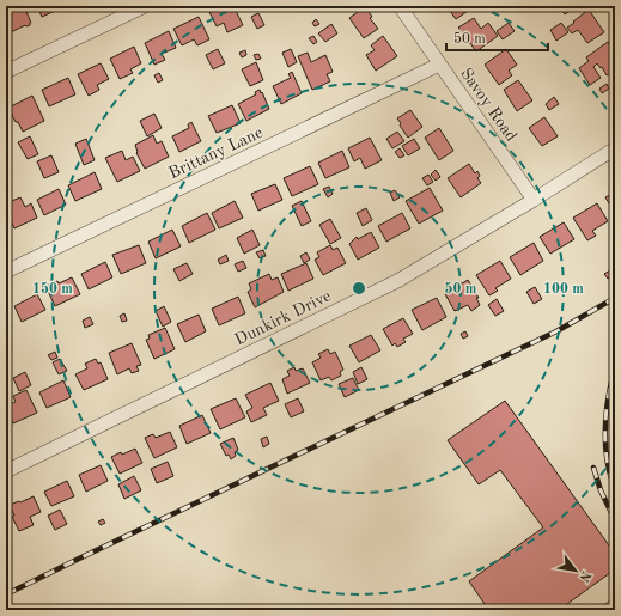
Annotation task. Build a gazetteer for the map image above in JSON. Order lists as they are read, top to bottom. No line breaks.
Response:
{"streets":{"street":["Savoy Road","Brittany Lane","Dunkirk Drive"]},"crossings":[["Savoy Road","Brittany Lane"],["Savoy Road","Dunkirk Drive"]],"scale_bar":"50 m","north":"bottom right","rings":["50 m","100 m","150 m"]}
